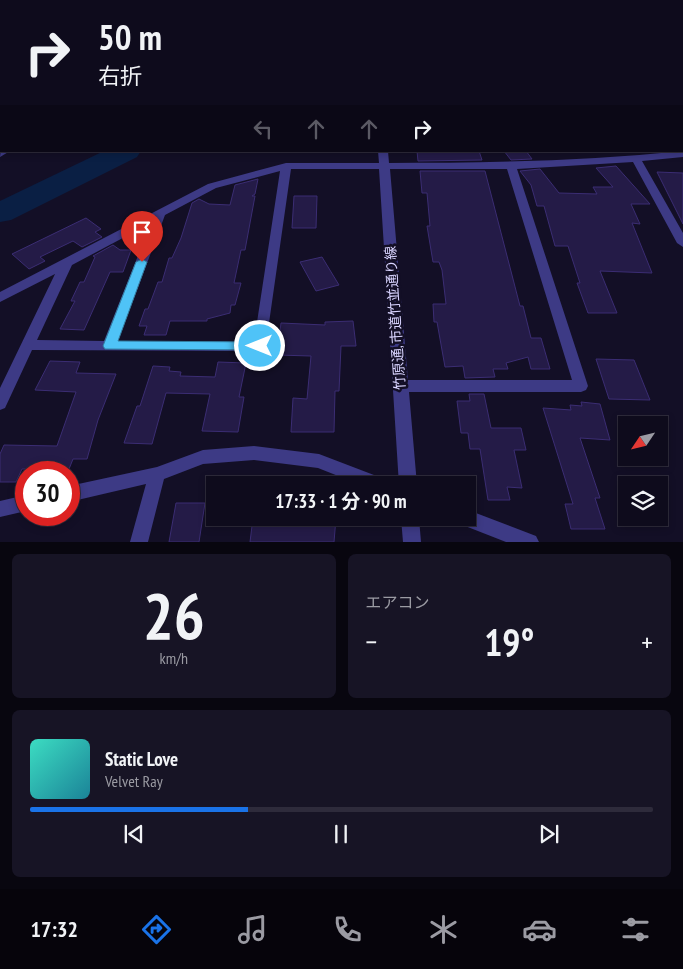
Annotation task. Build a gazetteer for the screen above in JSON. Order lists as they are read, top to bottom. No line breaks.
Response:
{"streets":{"street":["竹原通, 市道竹並通り線"]},"north":"bottom left","page":{"turn":["50 m","右折"],"limit":"30","trip":"17:33 · 1 分 · 90 m","tile":[["26","km/h"],"エアコン"],"heat":["−","19°","+"],"song":["Static Love","Velvet Ray"],"tabs":"17:32"}}
